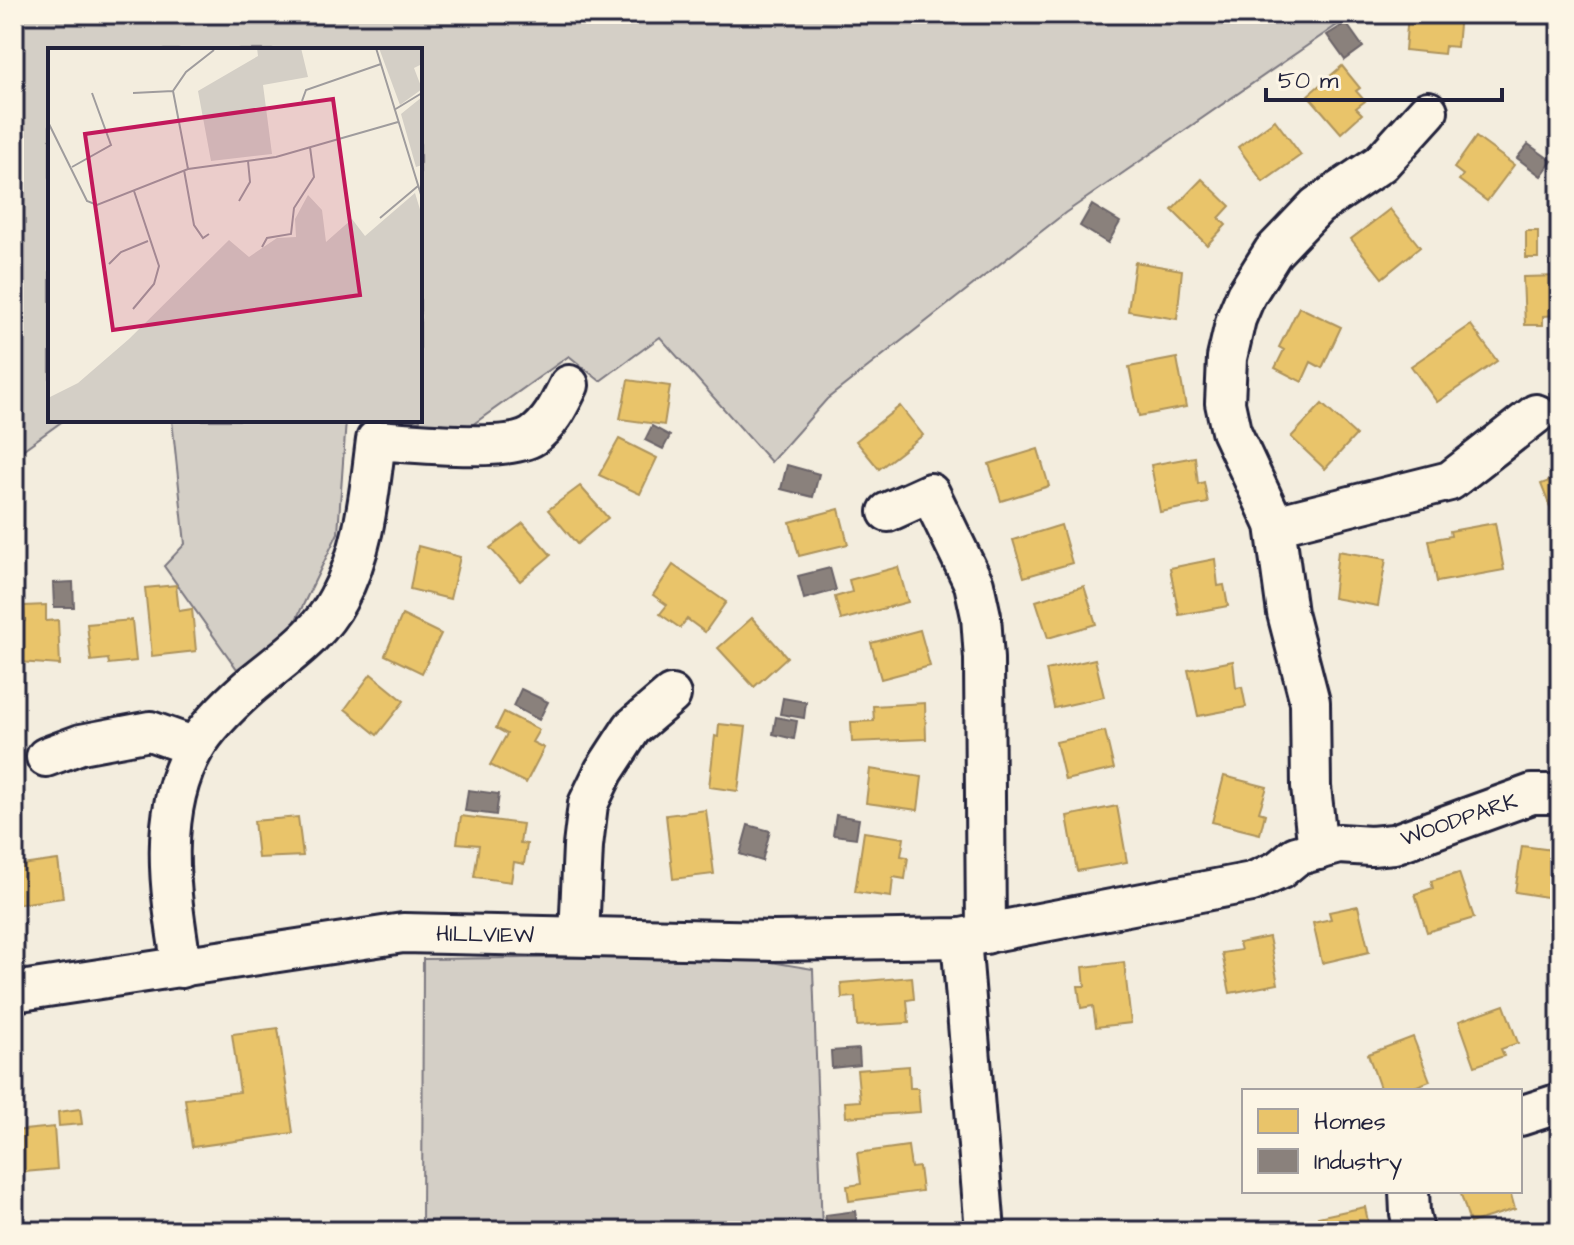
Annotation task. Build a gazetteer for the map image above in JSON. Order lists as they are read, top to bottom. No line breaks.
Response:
{"streets":{"street":["WOODPARK","HILLVIEW"]},"crossings":[["WOODPARK","HILLVIEW"]],"legend":["Homes","Industry"],"scale_bar":"50 m"}
